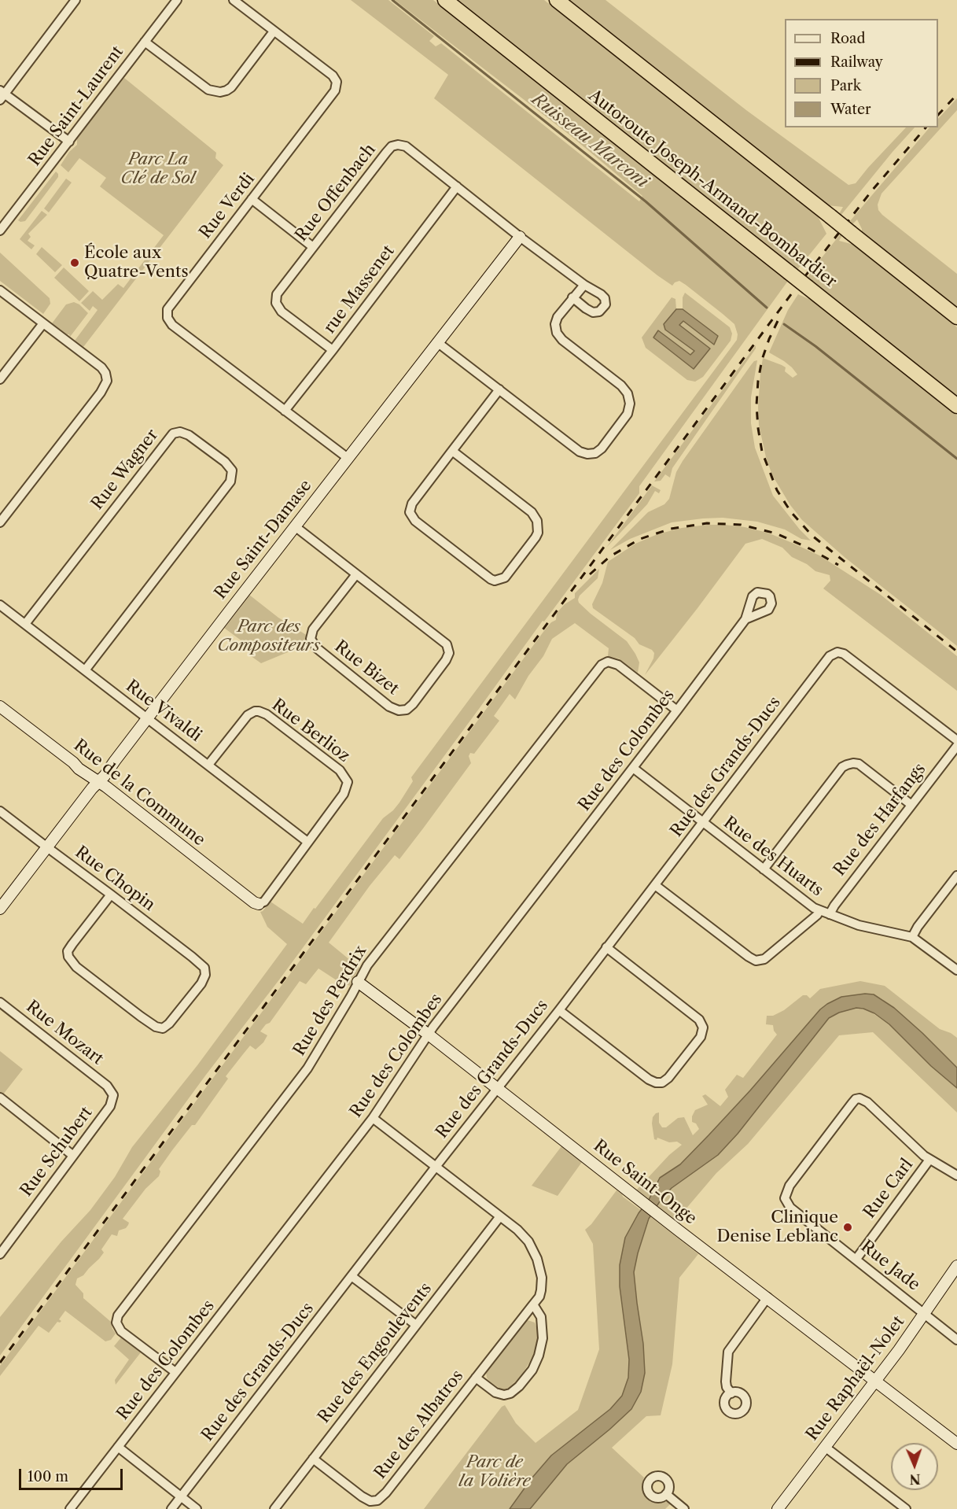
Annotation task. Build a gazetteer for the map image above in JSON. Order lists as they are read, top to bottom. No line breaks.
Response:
{"streets":{"highway":["Autoroute Joseph-Armand-Bombardier"],"street":["Rue Saint-Laurent","Rue Offenbach","Rue Verdi","rue Massenet","Rue Wagner","Rue Saint-Damase","Rue Bizet","Rue Vivaldi","Rue Berlioz","Rue des Colombes","Rue des Grands-Ducs","Rue de la Commune","Rue des Harfangs","Rue des Huarts","Rue Chopin","Rue des Perdrix","Rue Mozart","Rue Schubert","Rue Saint-Onge","Rue Carl","Rue Jade","Rue des Engoulevents","Rue Raphaël-Nolet","Rue des Albatros"]},"crossings":[["Rue Offenbach","rue Massenet"],["Rue Offenbach","Rue Saint-Damase"],["Rue Verdi","rue Massenet"],["Rue Verdi","Rue Saint-Damase"],["Rue Wagner","Rue Vivaldi"],["Rue Saint-Damase","Rue Bizet"],["Rue Saint-Damase","Rue Vivaldi"],["Rue Saint-Damase","Rue de la Commune"],["Rue Saint-Damase","Rue Chopin"],["Rue Vivaldi","Rue Berlioz"],["Rue Berlioz","Rue de la Commune"],["Rue des Colombes","Rue des Huarts"],["Rue des Colombes","Rue des Perdrix"],["Rue des Colombes","Rue Saint-Onge"],["Rue des Colombes","Rue des Albatros"],["Rue des Grands-Ducs","Rue des Huarts"],["Rue des Grands-Ducs","Rue Saint-Onge"],["Rue des Grands-Ducs","Rue des Albatros"],["Rue des Harfangs","Rue des Huarts"],["Rue des Perdrix","Rue Saint-Onge"],["Rue Mozart","Rue Schubert"],["Rue Saint-Onge","Rue Raphaël-Nolet"],["Rue Carl","Rue Jade"],["Rue Jade","Rue Raphaël-Nolet"],["Rue des Engoulevents","Rue des Albatros"]],"water":["Ruisseau Marconi"],"parks":["Parc La Clé de Sol","Parc des Compositeurs","Parc de la Volière"],"places":["École aux Quatre-Vents","Clinique Denise Leblanc"],"legend":["Road","Railway","Park","Water"],"scale_bar":"100 m","north":"bottom"}
